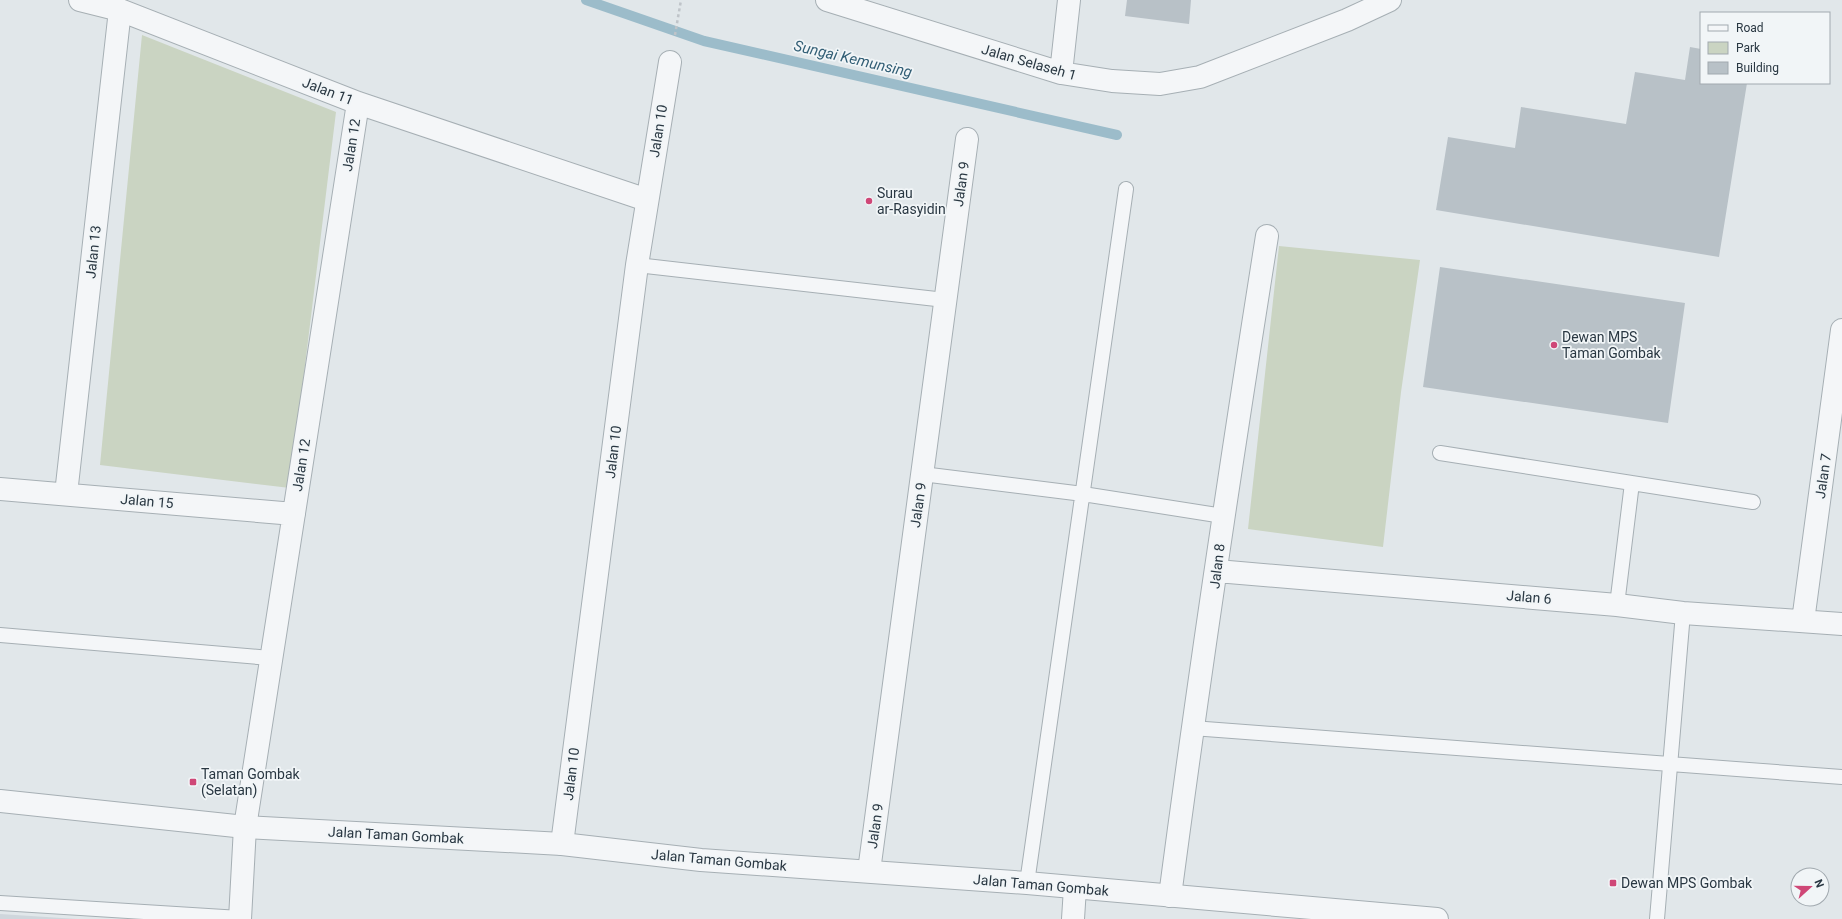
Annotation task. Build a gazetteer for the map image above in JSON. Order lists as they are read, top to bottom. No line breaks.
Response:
{"streets":{"street":["Jalan Selaseh 1","Jalan 11","Jalan 10","Jalan 12","Jalan 9","Jalan 13","Jalan 7","Jalan 15","Jalan 8","Jalan 6","Jalan Taman Gombak"]},"crossings":[["Jalan 11","Jalan 10"],["Jalan 11","Jalan 12"],["Jalan 11","Jalan 13"],["Jalan 10","Jalan Taman Gombak"],["Jalan 12","Jalan 15"],["Jalan 12","Jalan Taman Gombak"],["Jalan 9","Jalan Taman Gombak"],["Jalan 13","Jalan 15"],["Jalan 7","Jalan 6"],["Jalan 8","Jalan 6"],["Jalan 8","Jalan Taman Gombak"]],"water":["Sungai Kemunsing"],"places":{"other":["Surau ar-Rasyidin","Dewan MPS Taman Gombak"],"transit":["Taman Gombak (Selatan)","Dewan MPS Gombak"]},"legend":["Road","Park","Building"],"north":"right"}
